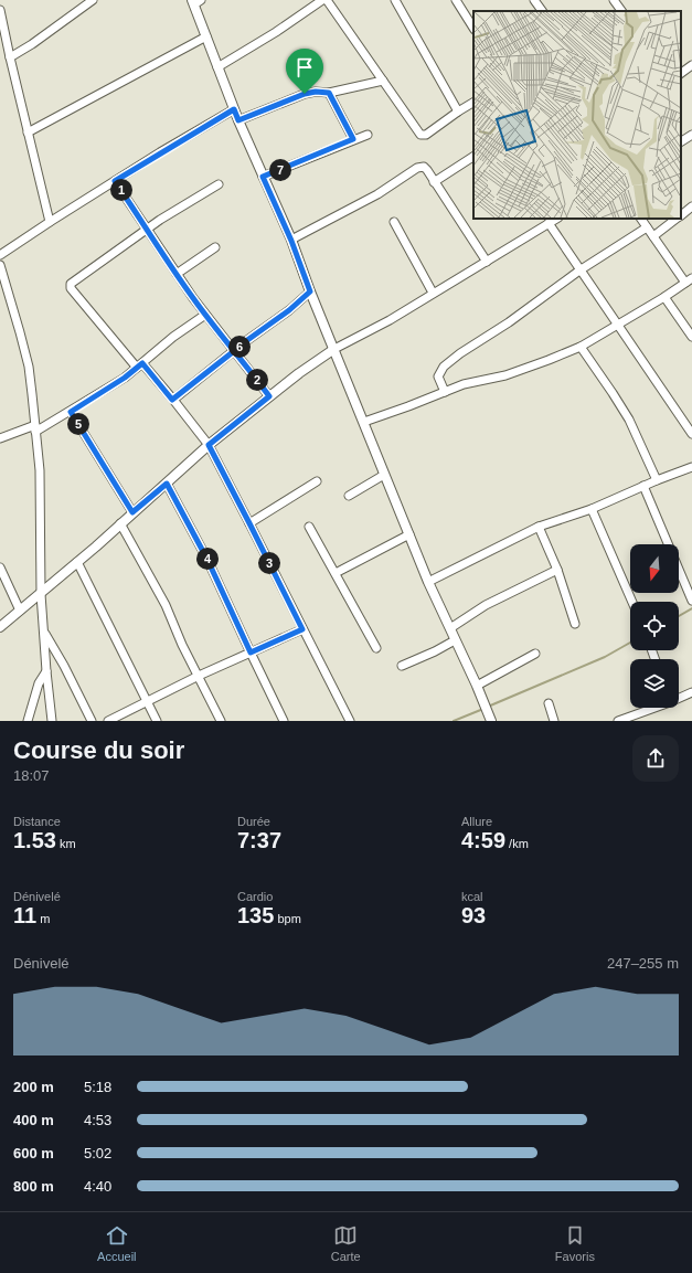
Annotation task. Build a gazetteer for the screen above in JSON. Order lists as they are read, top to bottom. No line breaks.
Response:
{"north":"bottom","page":{"pins":["7","1","6","2","5","4","3"],"heading":["Course du soir","18:07"],"stats":[["Distance","1.53 km"],["Durée","7:37"],["Allure","4:59 /km"],["Dénivelé","11 m"],["Cardio","135 bpm"],["kcal","93"]],"chart":["Dénivelé","247–255 m"],"list":[{"name":"200 m","note":"5:18"},{"name":"400 m","note":"4:53"},{"name":"600 m","note":"5:02"},{"name":"800 m","note":"4:40"}],"tabs":["Accueil","Carte","Favoris"]}}
